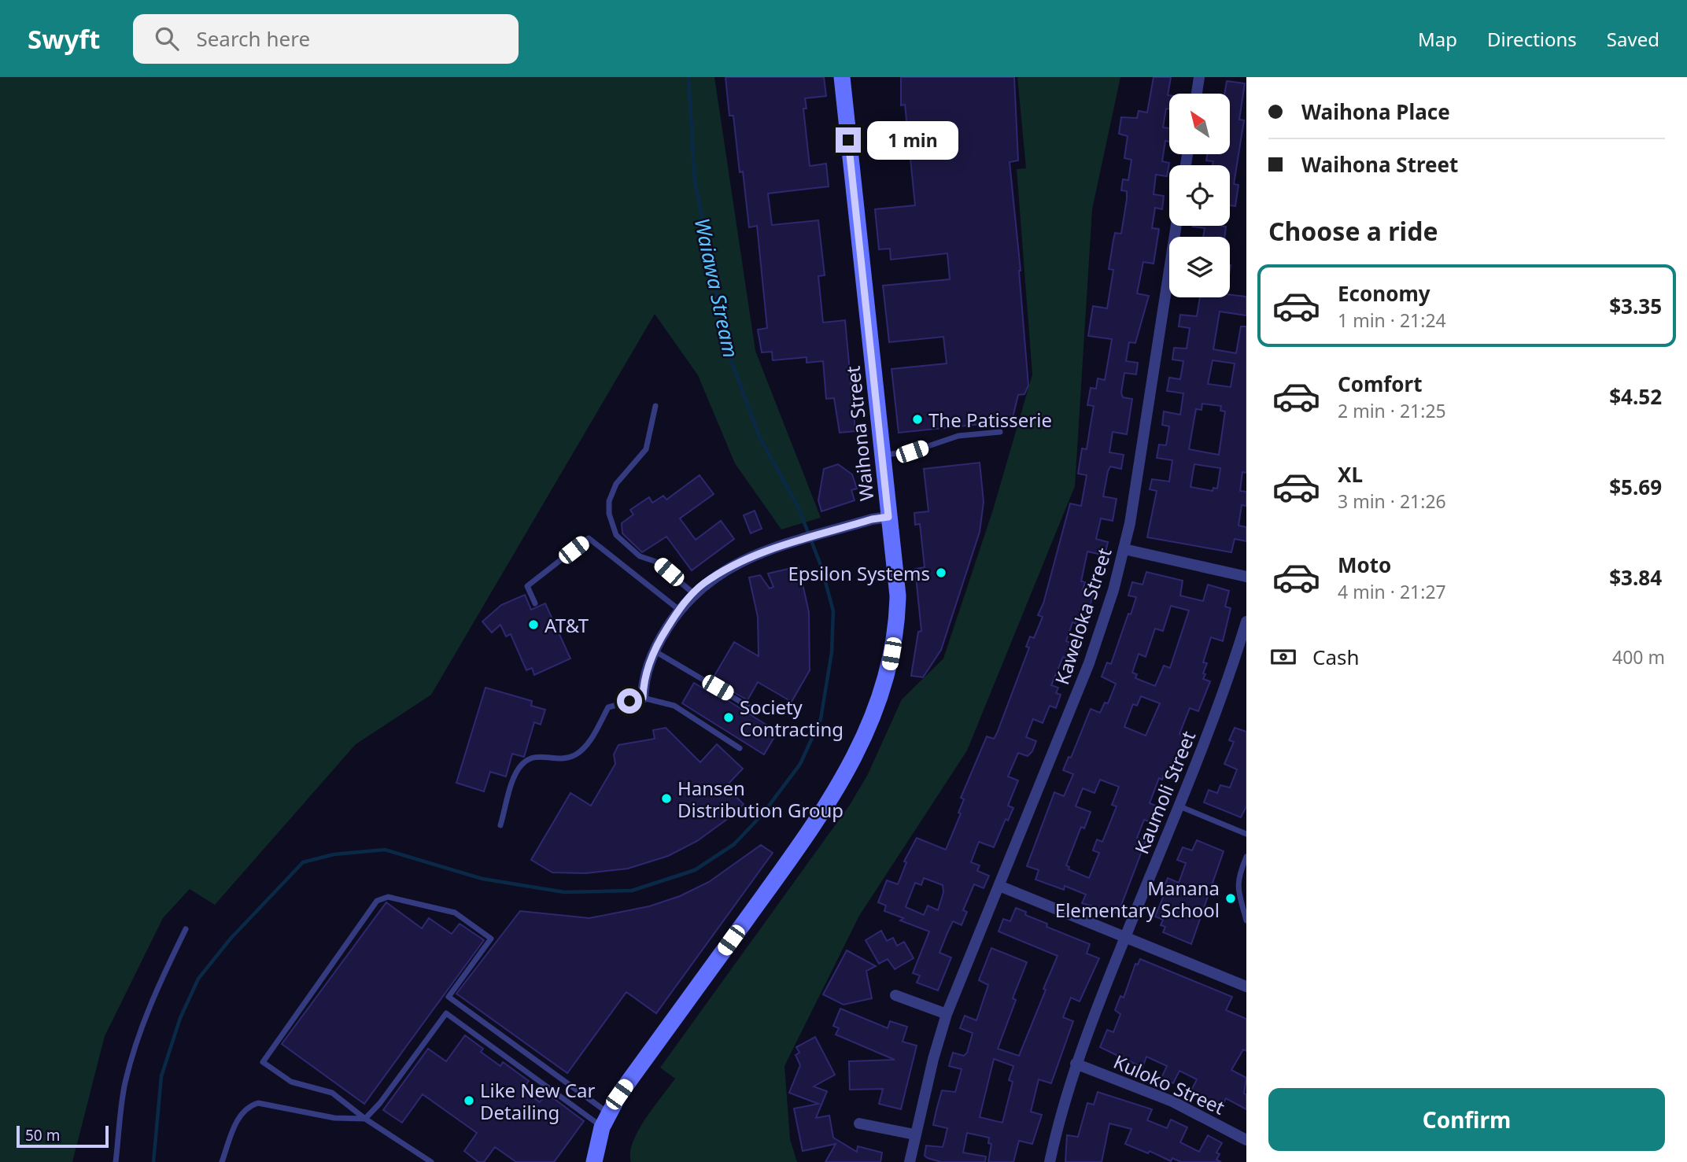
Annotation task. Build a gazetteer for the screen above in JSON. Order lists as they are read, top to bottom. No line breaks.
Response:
{"streets":{"street":["Waihona Street","Kaweloka Street","Kaumoli Street","Kuloko Street"]},"crossings":[["Kaumoli Street","Kuloko Street"]],"water":["Waiawa Stream"],"places":["The Patisserie","Epsilon Systems","AT&T","Society Contracting","Hansen Distribution Group","Manana Elementary School","Like New Car Detailing"],"scale_bar":"50 m","north":"top left","page":{"header":"Swyft","search":"Search here","nav":["Map","Directions","Saved"],"banner":["Waihona Place","Waihona Street"],"bubble":"1 min","heading":"Choose a ride","list":[{"name":"Economy","note":"1 min · 21:24","value":"$3.35"},{"name":"Comfort","note":"2 min · 21:25","value":"$4.52"},{"name":"XL","note":"3 min · 21:26","value":"$5.69"},{"name":"Moto","note":"4 min · 21:27","value":"$3.84"}],"pay":["Cash","400 m"],"buttons":"Confirm","scale":"50 m"}}
